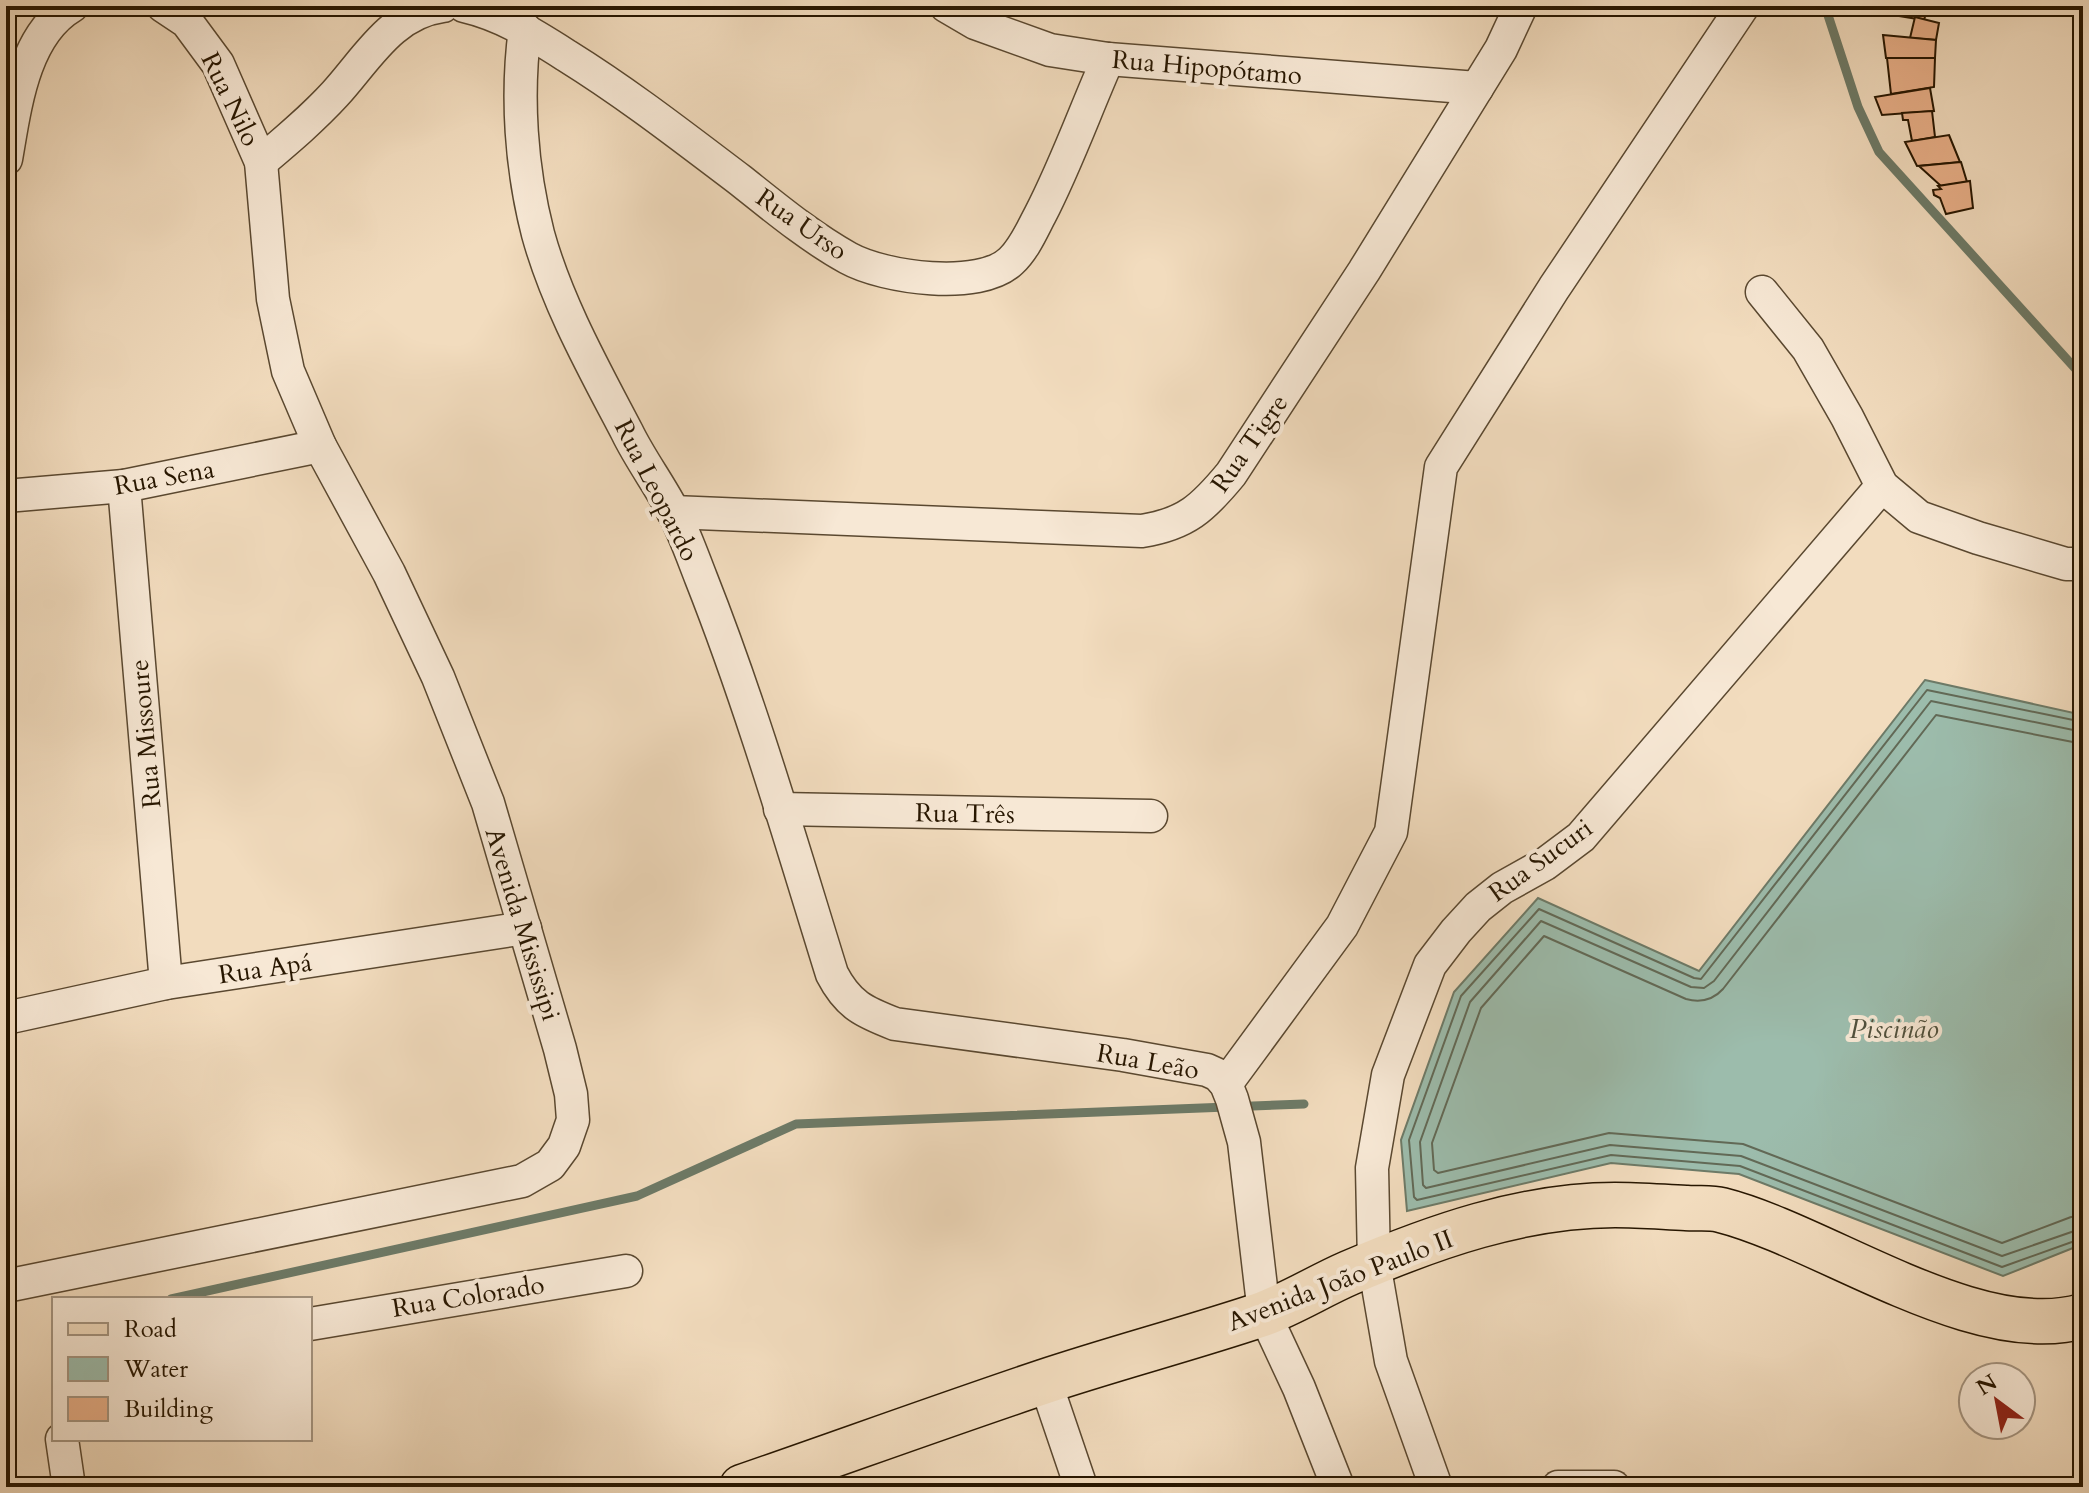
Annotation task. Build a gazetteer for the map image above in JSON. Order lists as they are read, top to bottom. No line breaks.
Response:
{"streets":{"main road":["Avenida João Paulo II"],"street":["Rua Hipopótamo","Rua Nilo","Rua Urso","Rua Tigre","Rua Sena","Rua Leopardo","Rua Missoure","Rua Três","Rua Sucuri","Avenida Mississipi","Rua Apá","Rua Leão","Rua Colorado"]},"crossings":[["Rua Hipopótamo","Rua Urso"],["Rua Hipopótamo","Rua Tigre"],["Rua Nilo","Avenida Mississipi"],["Rua Urso","Rua Leopardo"],["Rua Tigre","Rua Leopardo"],["Rua Sena","Rua Missoure"],["Rua Sena","Avenida Mississipi"],["Rua Leopardo","Rua Três"],["Rua Leopardo","Rua Leão"],["Rua Missoure","Rua Apá"],["Rua Sucuri","Avenida João Paulo II"],["Avenida Mississipi","Rua Apá"],["Rua Leão","Avenida João Paulo II"]],"water":["Piscinão"],"legend":["Road","Water","Building"],"north":"top left"}
